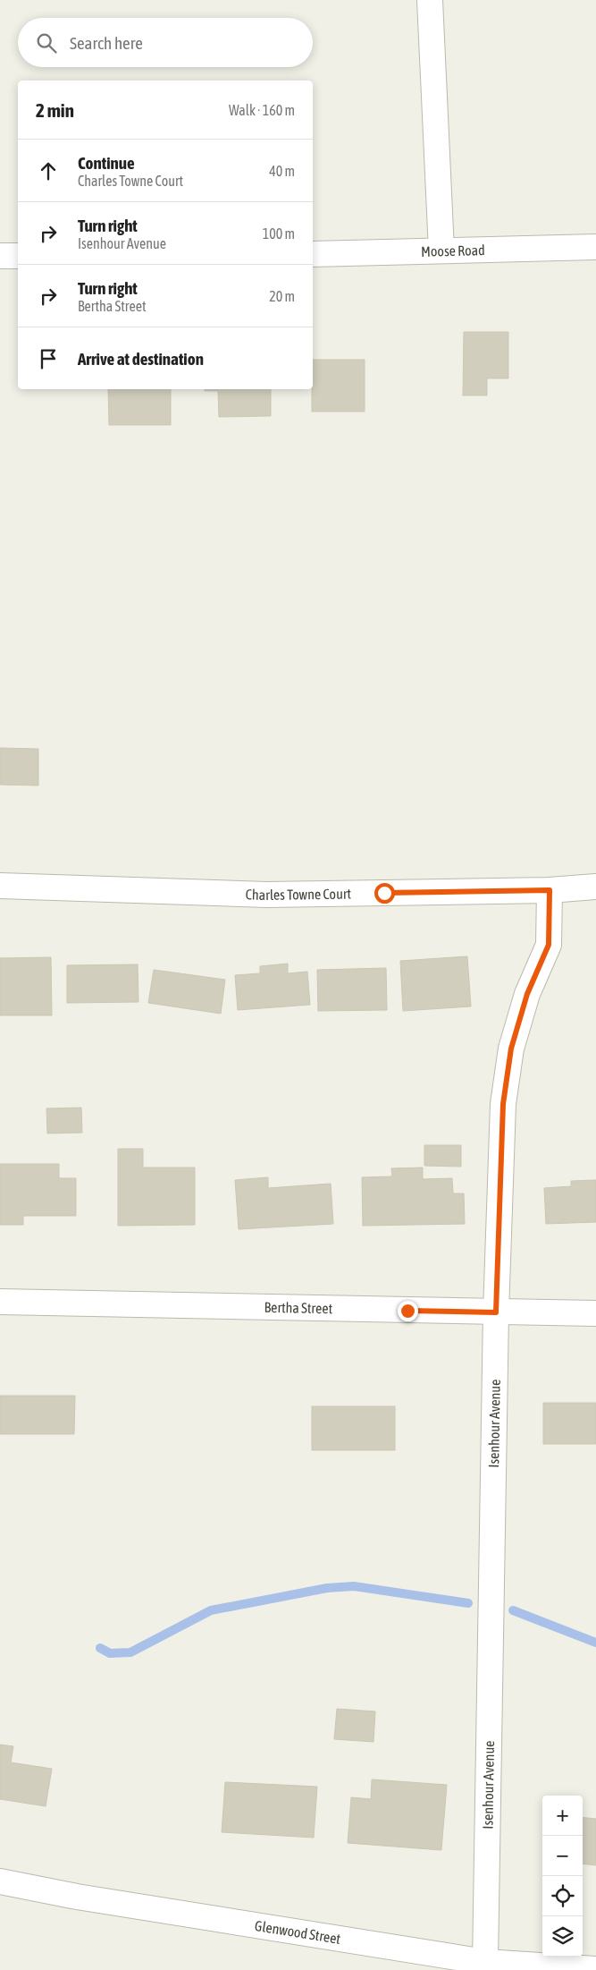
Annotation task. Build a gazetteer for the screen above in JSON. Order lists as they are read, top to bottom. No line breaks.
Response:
{"streets":{"street":["Moose Road","Charles Towne Court","Bertha Street","Isenhour Avenue","Glenwood Street"]},"crossings":[["Charles Towne Court","Isenhour Avenue"],["Bertha Street","Isenhour Avenue"],["Isenhour Avenue","Glenwood Street"]],"page":{"search":"Search here","heading":["2 min","Walk · 160 m"],"list":[["Continue","Charles Towne Court","40 m"],["Turn right","Isenhour Avenue","100 m"],["Turn right","Bertha Street","20 m"],"Arrive at destination"],"map_buttons":["+","−"]}}
